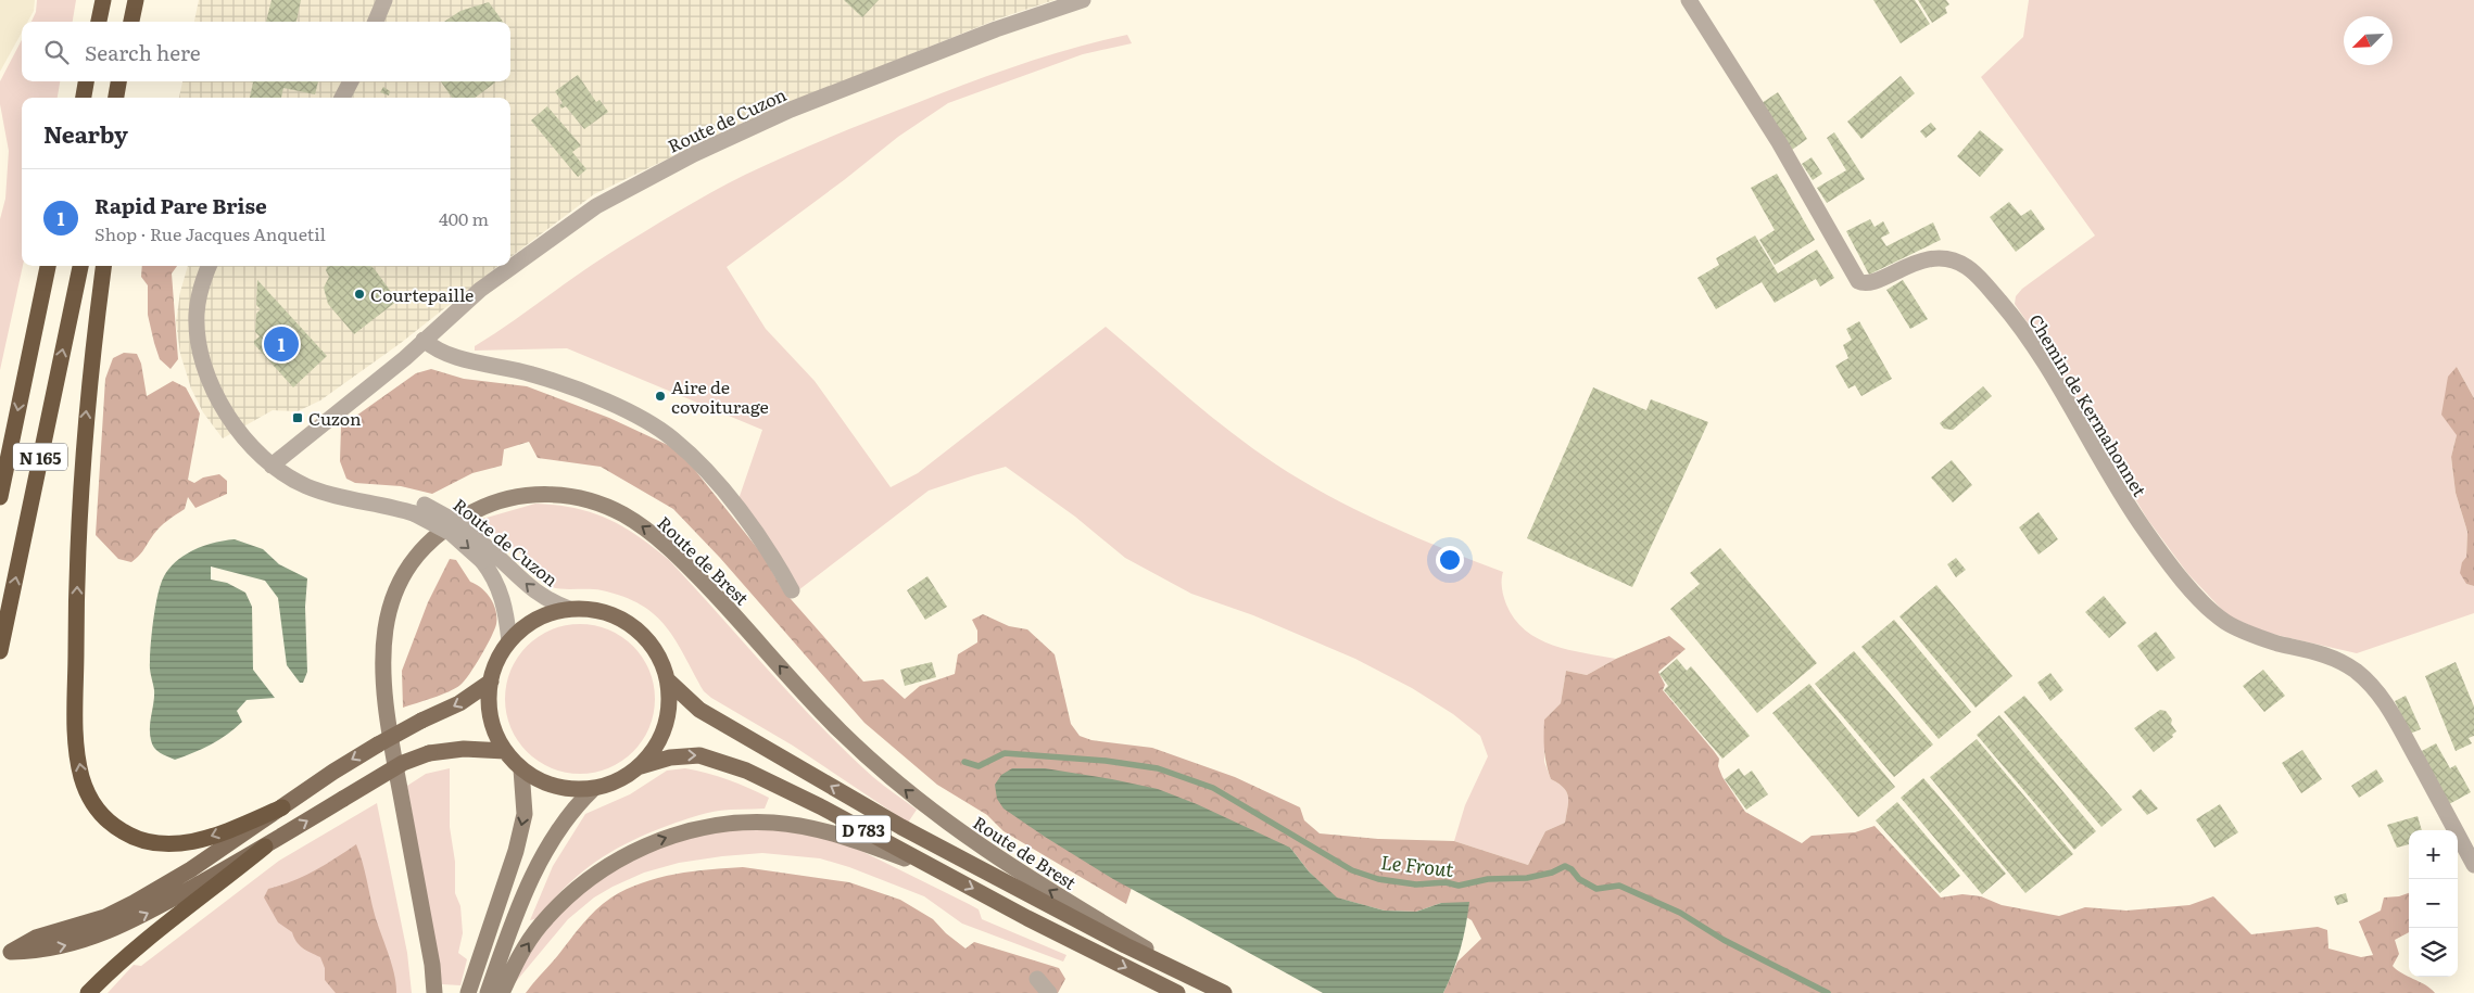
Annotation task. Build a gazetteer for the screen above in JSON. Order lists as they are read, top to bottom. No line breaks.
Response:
{"streets":{"highway":["N 165"],"main road":["Route de Brest","D 783"],"street":["Route de Cuzon","Chemin de Kermahonnet"]},"crossings":[["Route de Cuzon","Route de Brest"],["Route de Cuzon","D 783"],["Route de Brest","D 783"]],"water":["Le Frout"],"places":{"other":["Courtepaille","Aire de covoiturage"],"transit":["Cuzon"]},"north":"bottom left","page":{"search":"Search here","heading":"Nearby","list":[{"mark":"1","name":"Rapid Pare Brise","note":"Shop · Rue Jacques Anquetil","value":"400 m"}],"pins":"1","map_buttons":["+","−"]}}
